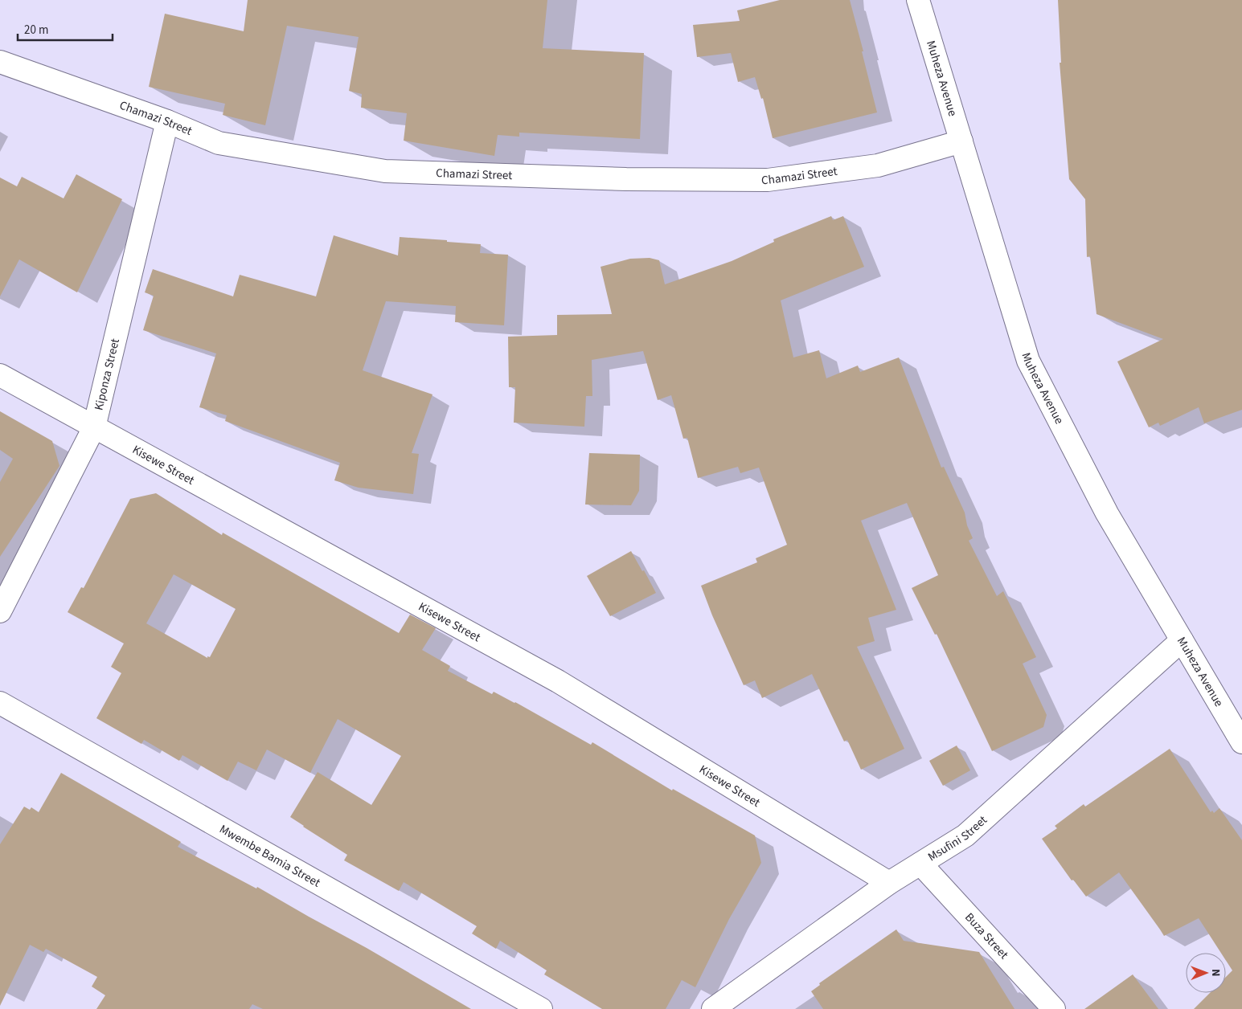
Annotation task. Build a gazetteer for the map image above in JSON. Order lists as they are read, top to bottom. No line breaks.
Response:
{"streets":{"street":["Muheza Avenue","Chamazi Street","Kiponza Street","Kisewe Street","Msufini Street","Mwembe Bamia Street","Buza Street"]},"crossings":[["Muheza Avenue","Chamazi Street"],["Muheza Avenue","Msufini Street"],["Chamazi Street","Kiponza Street"],["Kiponza Street","Kisewe Street"],["Kisewe Street","Msufini Street"],["Msufini Street","Buza Street"]],"scale_bar":"20 m","north":"right"}
